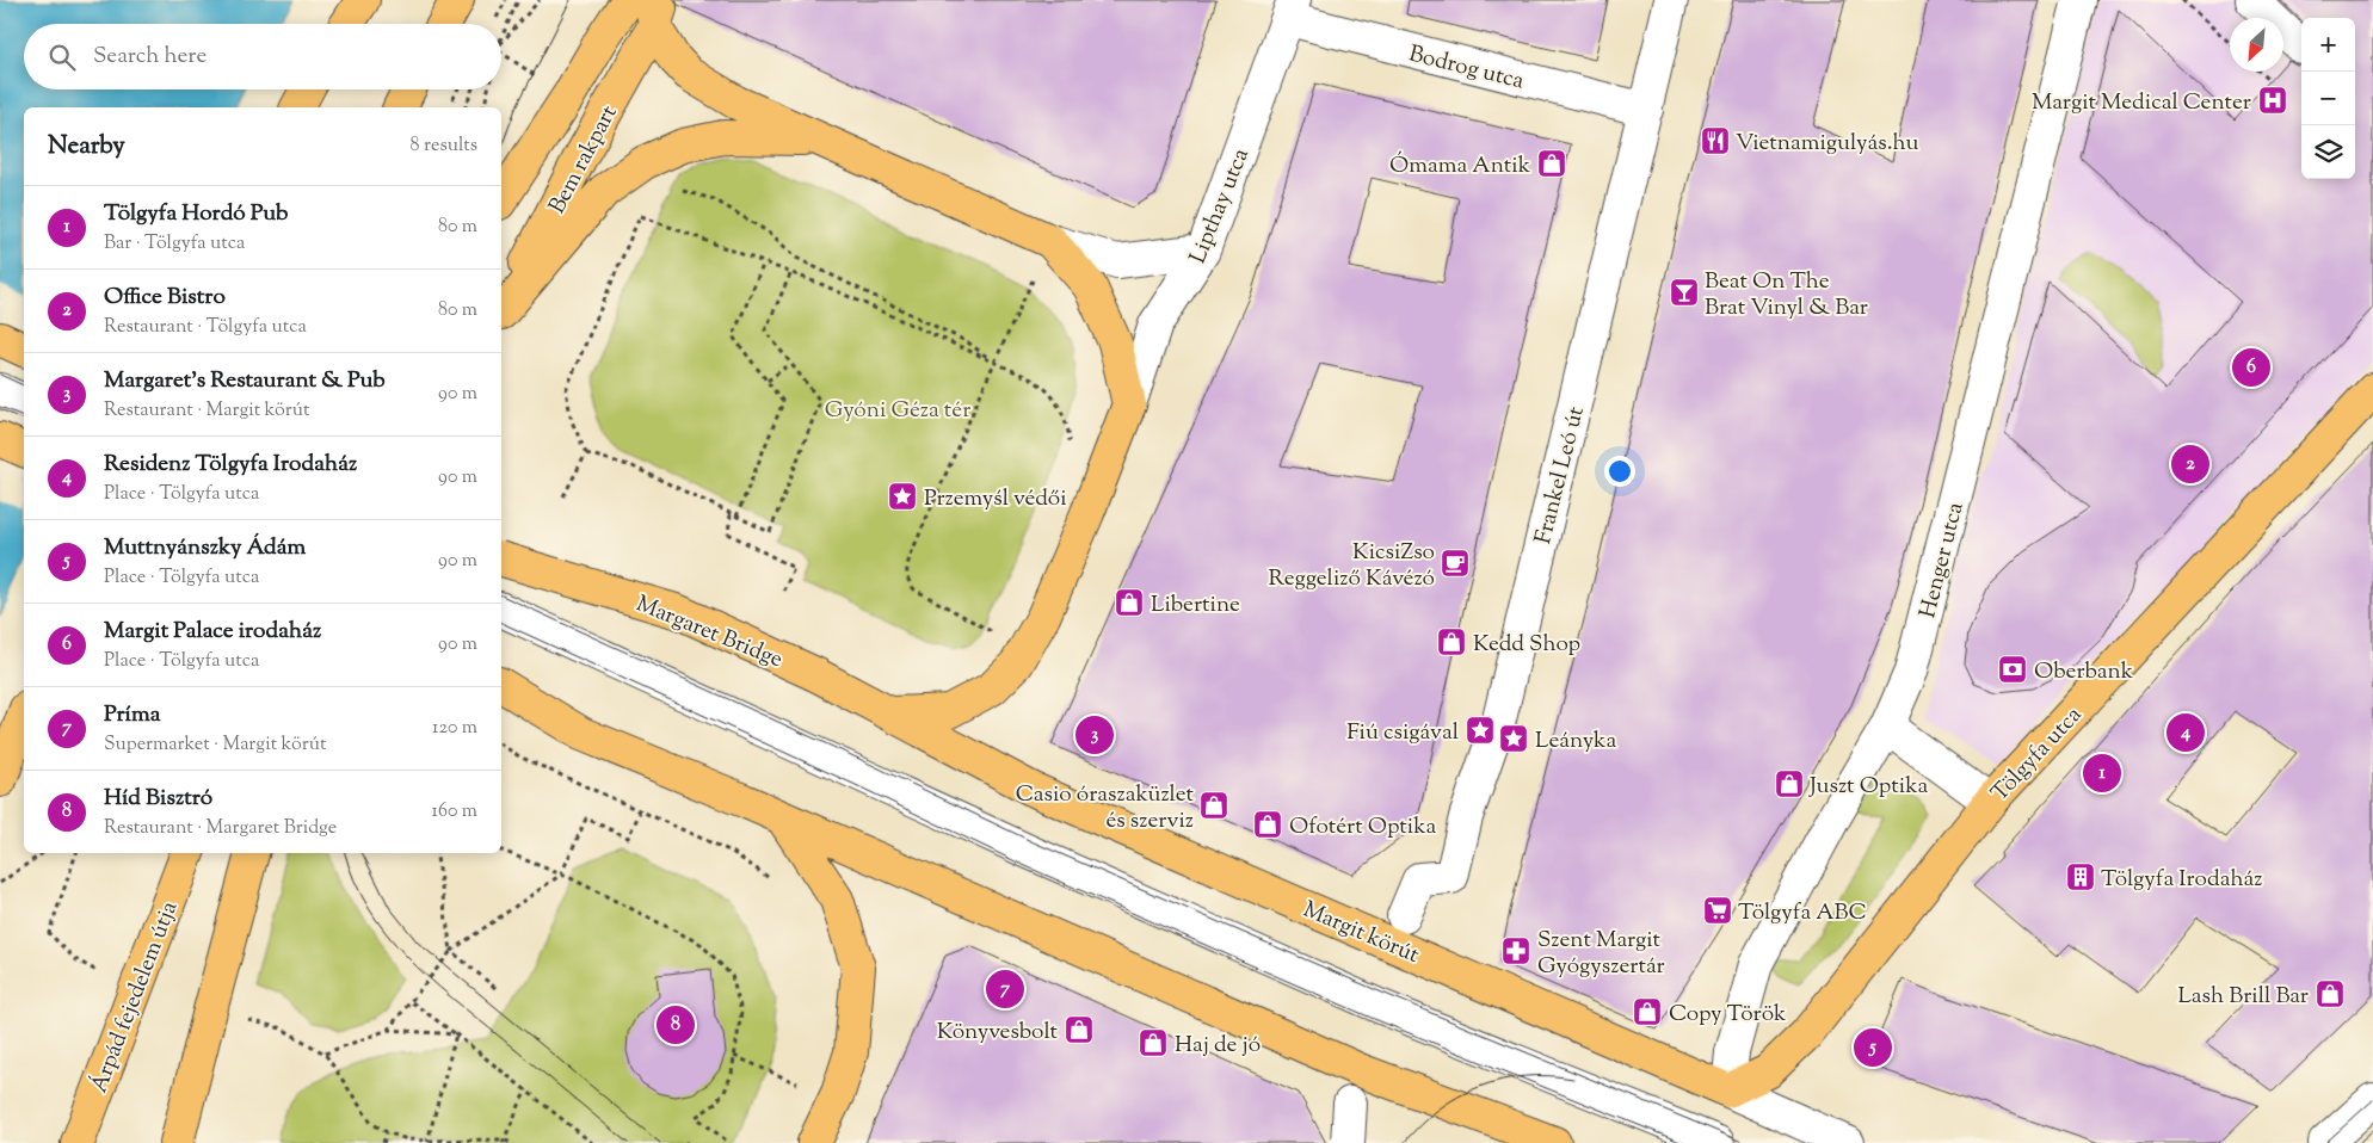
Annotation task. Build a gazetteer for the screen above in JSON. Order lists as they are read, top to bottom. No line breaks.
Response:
{"streets":{"main road":["Bem rakpart","Margaret Bridge","Tölgyfa utca","Margit körút","Árpád fejedelem útja"],"street":["Bodrog utca","Lipthay utca","Frankel Leó út","Henger utca"]},"crossings":[["Bodrog utca","Lipthay utca"],["Bodrog utca","Frankel Leó út"],["Henger utca","Tölgyfa utca"],["Henger utca","Margit körút"],["Margaret Bridge","Margit körút"],["Tölgyfa utca","Margit körút"]],"parks":["Gyóni Géza tér"],"places":{"hospital":["Margit Medical Center"],"restaurant":["Vietnamigulyás.hu"],"shop":["Ómama Antik","Libertine","Kedd Shop","Juszt Optika","Casio óraszaküzlet és szerviz","Ofotért Optika","Lash Brill Bar","Copy Török","Könyvesbolt","Haj de jó"],"bar":["Beat On The Brat Vinyl & Bar"],"place":["Przemyśl védői","Fiú csigával","Leányka"],"cafe":["KicsiZso Reggeliző Kávézó"],"bank":["Oberbank"],"building":["Tölgyfa Irodaház"],"supermarket":["Tölgyfa ABC"],"pharmacy":["Szent Margit Gyógyszertár"]},"north":"bottom left","page":{"map_buttons":["+","−"],"search":"Search here","heading":["Nearby","8 results"],"list":[{"mark":"1","name":"Tölgyfa Hordó Pub","note":"Bar · Tölgyfa utca","value":"80 m"},{"mark":"2","name":"Office Bistro","note":"Restaurant · Tölgyfa utca","value":"80 m"},{"mark":"3","name":"Margaret's Restaurant & Pub","note":"Restaurant · Margit körút","value":"90 m"},{"mark":"4","name":"Residenz Tölgyfa Irodaház","note":"Place · Tölgyfa utca","value":"90 m"},{"mark":"5","name":"Muttnyánszky Ádám","note":"Place · Tölgyfa utca","value":"90 m"},{"mark":"6","name":"Margit Palace irodaház","note":"Place · Tölgyfa utca","value":"90 m"},{"mark":"7","name":"Príma","note":"Supermarket · Margit körút","value":"120 m"},{"mark":"8","name":"Híd Bisztró","note":"Restaurant · Margaret Bridge","value":"160 m"}],"pins":["6","2","4","3","1","7","8","5"]}}
